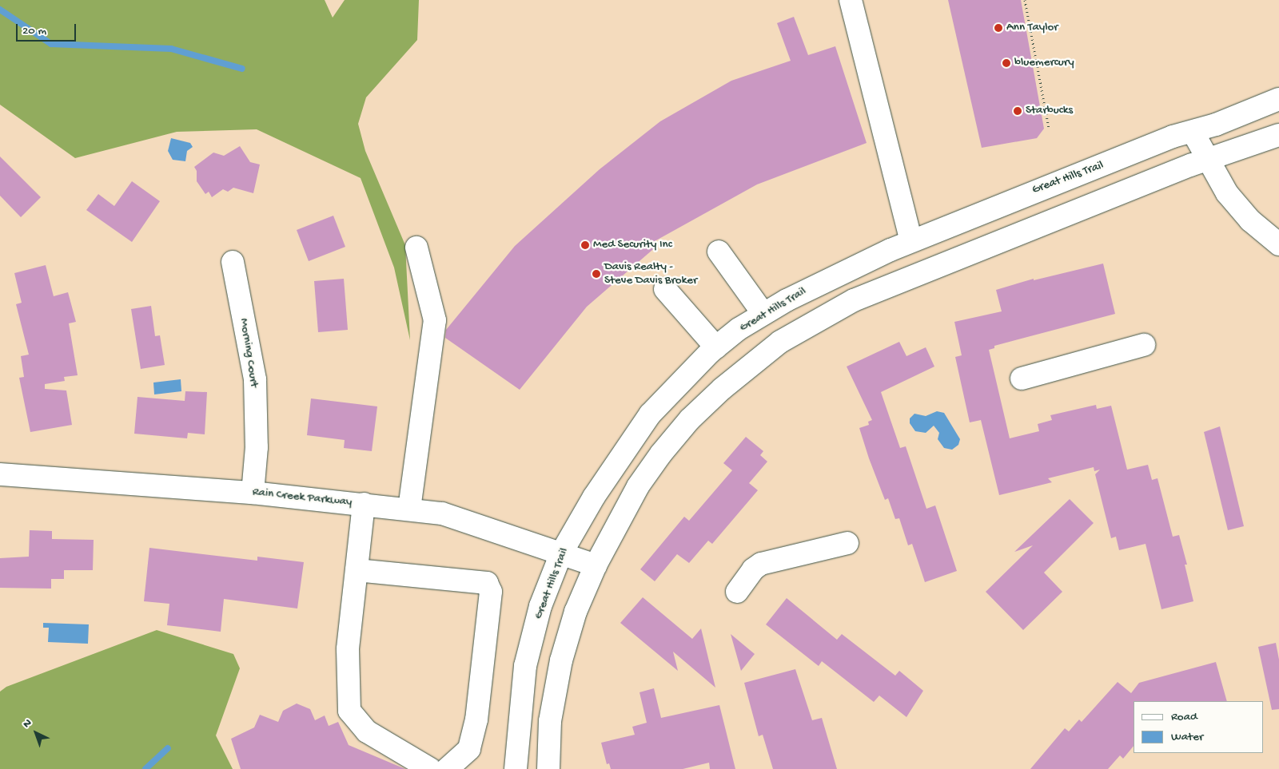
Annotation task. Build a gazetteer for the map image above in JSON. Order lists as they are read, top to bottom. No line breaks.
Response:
{"streets":{"street":["Great Hills Trail","Morning Court","Rain Creek Parkway"]},"crossings":[["Great Hills Trail","Rain Creek Parkway"],["Morning Court","Rain Creek Parkway"]],"places":["Ann Taylor","bluemercury","Starbucks","Med Security Inc","Davis Realty - Steve Davis Broker"],"legend":["Road","Water"],"scale_bar":"20 m","north":"top left"}
